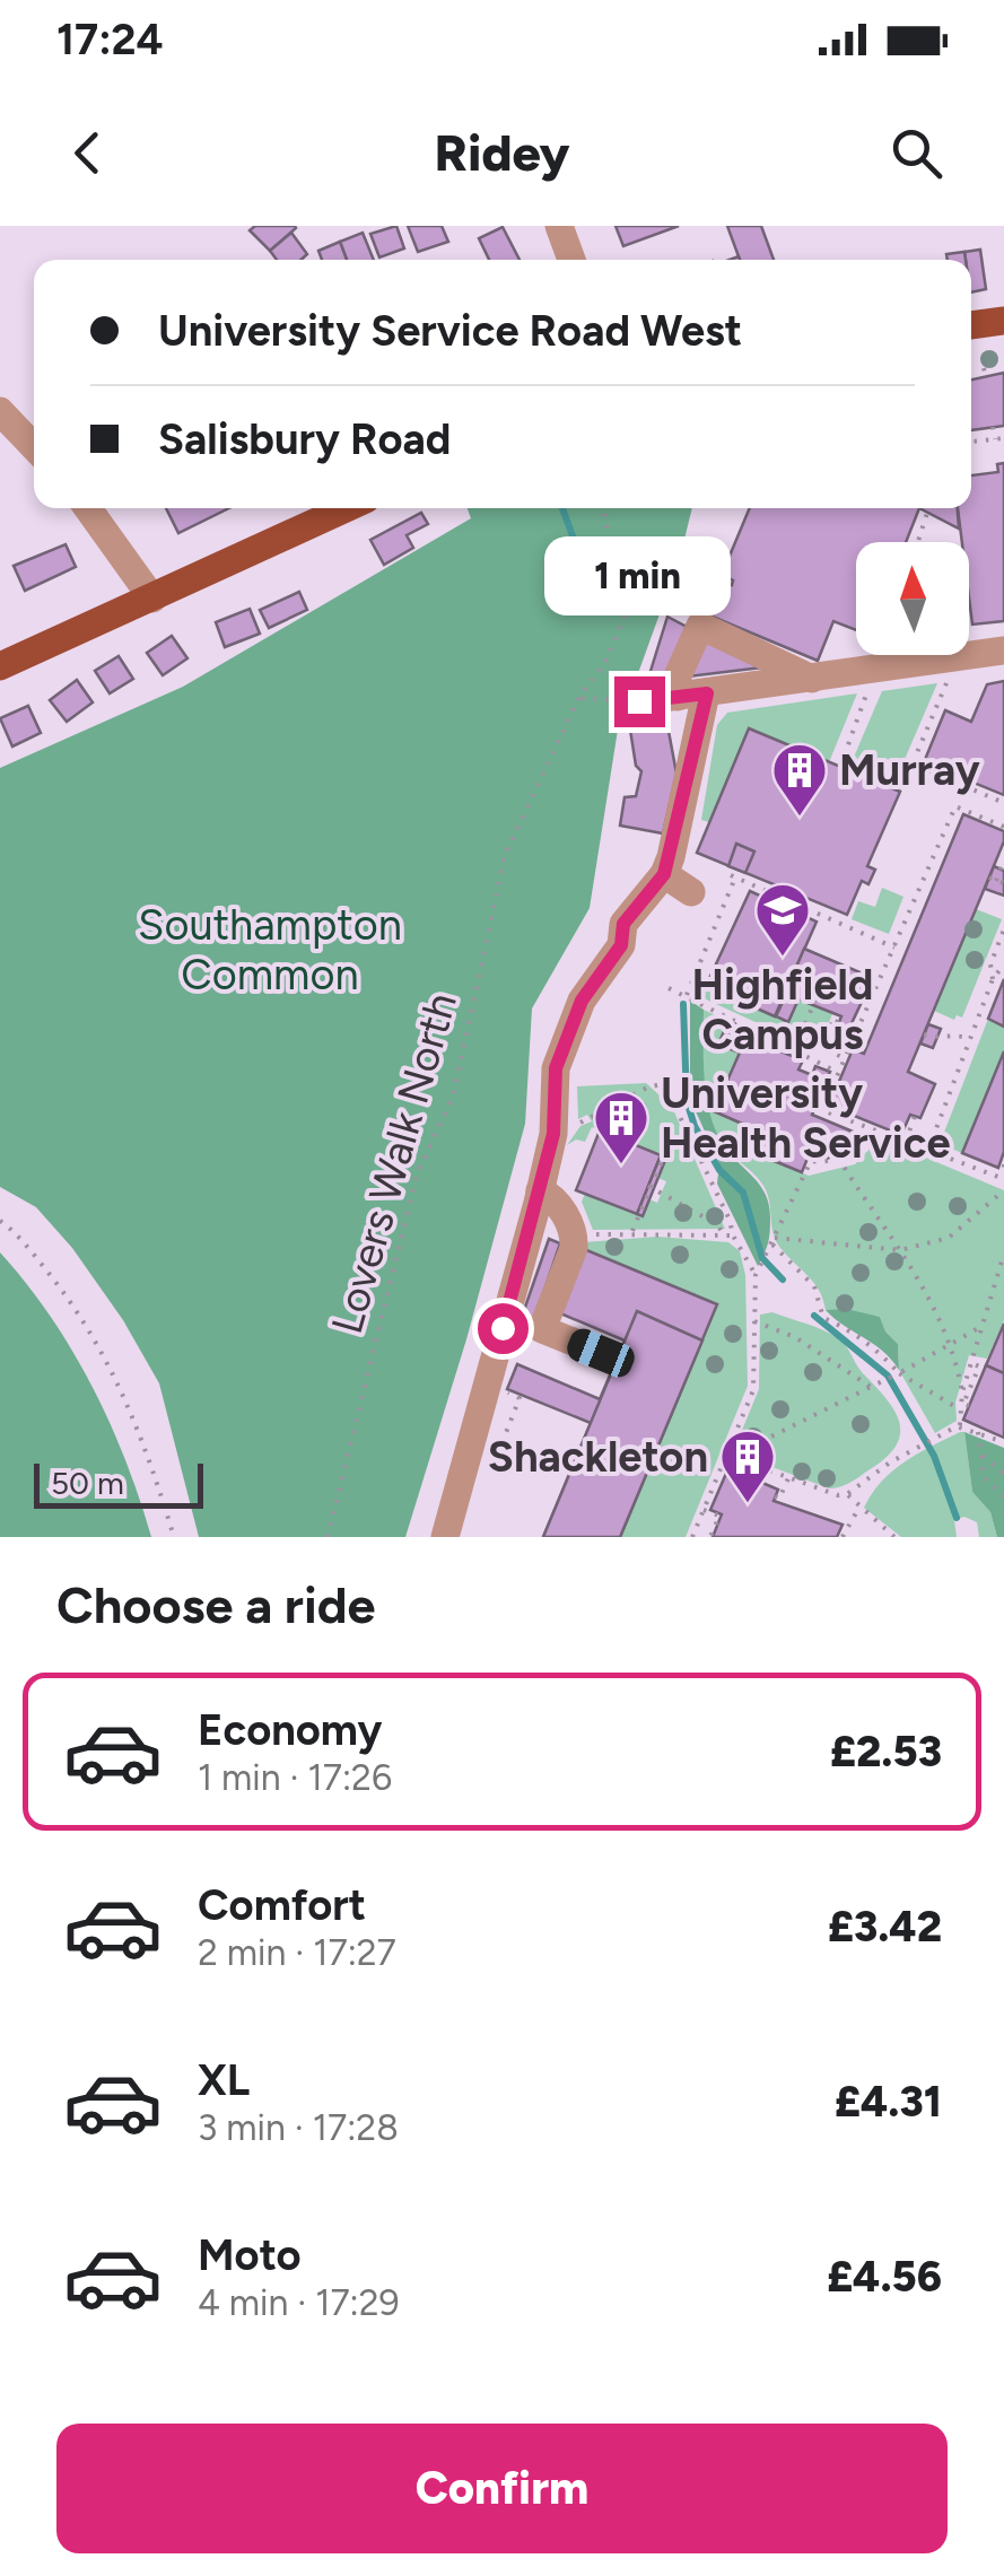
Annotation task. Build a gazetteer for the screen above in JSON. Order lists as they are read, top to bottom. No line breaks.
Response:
{"streets":{"path":["Lovers Walk North"]},"parks":["Southampton Common"],"places":{"building":["Murray","University Health Service","Shackleton"],"school or university":["Highfield Campus"]},"scale_bar":"50 m","north":"top","page":{"status":"17:24","header":"Ridey","banner":["University Service Road West","Salisbury Road"],"bubble":"1 min","scale":"50 m","heading":"Choose a ride","list":[{"name":"Economy","note":"1 min · 17:26","value":"£2.53"},{"name":"Comfort","note":"2 min · 17:27","value":"£3.42"},{"name":"XL","note":"3 min · 17:28","value":"£4.31"},{"name":"Moto","note":"4 min · 17:29","value":"£4.56"}],"buttons":"Confirm"}}
